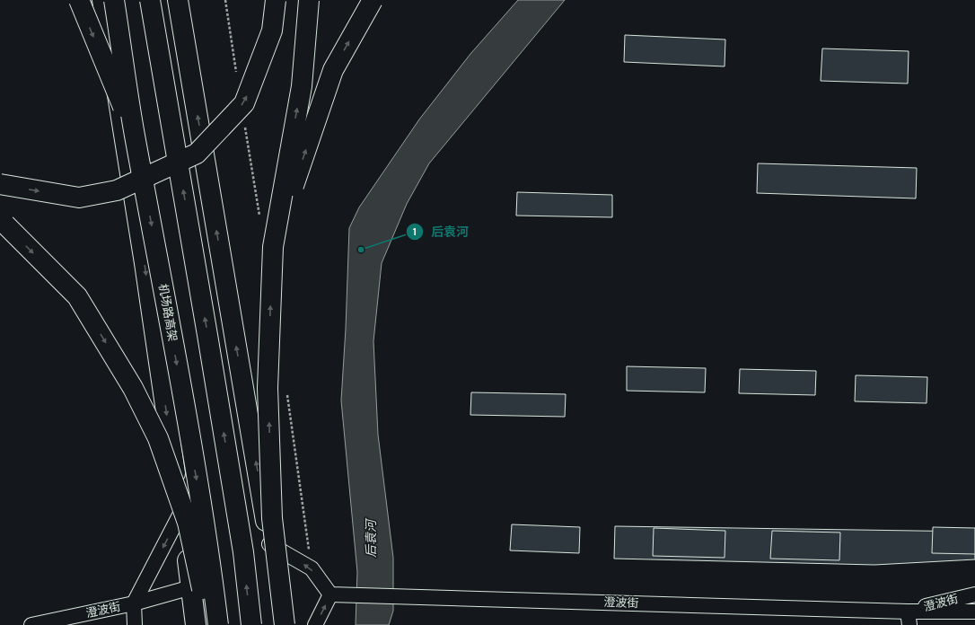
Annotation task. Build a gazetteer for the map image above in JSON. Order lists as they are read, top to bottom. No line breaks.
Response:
{"streets":{"main road":["机场路高架"],"street":["澄波街"]},"water":["后袁河"],"places":["后袁河"]}
